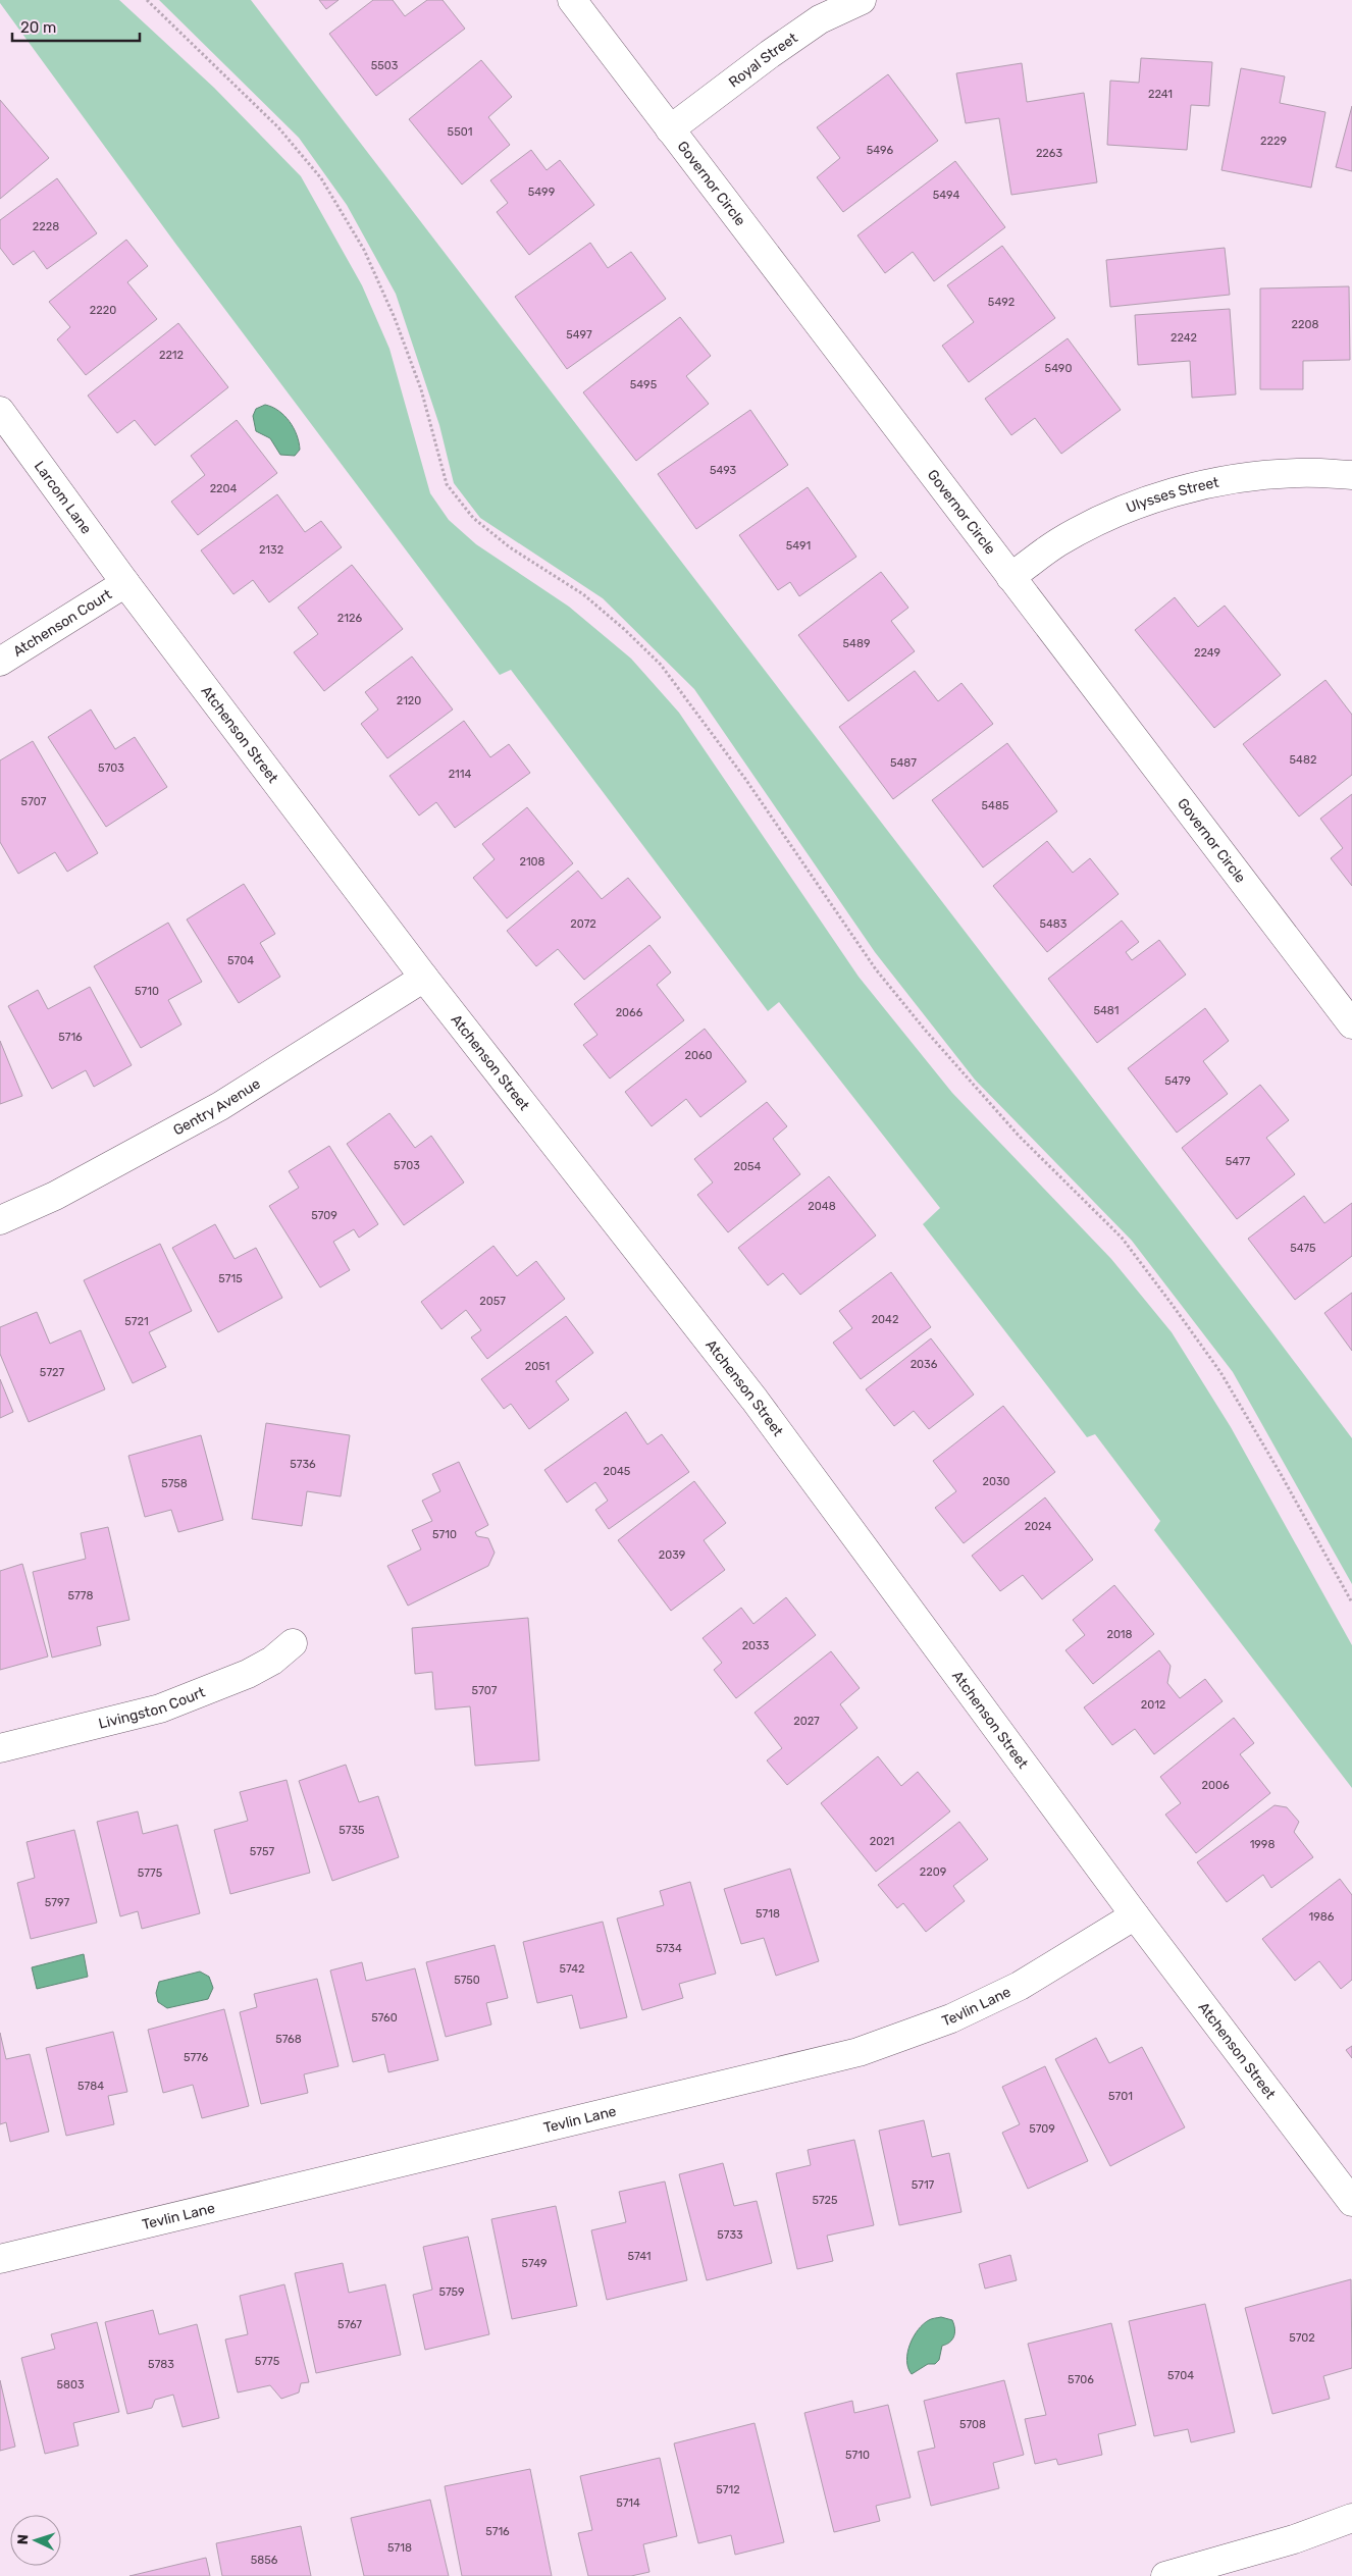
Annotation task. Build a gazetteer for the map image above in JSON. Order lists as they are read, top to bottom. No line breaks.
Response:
{"streets":{"street":["Royal Street","Governor Circle","Ulysses Street","Larcom Lane","Atchenson Court","Atchenson Street","Gentry Avenue","Livingston Court","Tevlin Lane"]},"crossings":[["Royal Street","Governor Circle"],["Governor Circle","Ulysses Street"],["Larcom Lane","Atchenson Court"],["Larcom Lane","Atchenson Street"],["Atchenson Court","Atchenson Street"],["Atchenson Street","Gentry Avenue"],["Atchenson Street","Tevlin Lane"]],"house_numbers":["5503","2241","5501","2229","5496","2263","5499","5494","2228","5492","2220","2208","5497","2242","2212","5490","5495","5493","2204","5491","2132","2126","5489","2249","2120","5482","5487","5703","2114","5707","5485","2108","2072","5483","5704","5710","5481","2066","5716","2060","5479","5477","5703","2054","2048","5709","5475","5715","2057","2042","5721","2036","2051","5727","5736","2045","2030","5758","2024","5710","2039","5778","2018","2033","5707","2012","2027","2006","5735","2021","1998","5757","2209","5775","5797","5718","1986","5734","5742","5750","5760","5768","5776","5784","5701","5709","5717","5725","5733","5741","5749","5759","5767","5702","5775","5783","5704","5706","5803","5708","5710","5712","5714","5716","5718","5856"],"scale_bar":"20 m","north":"left"}
